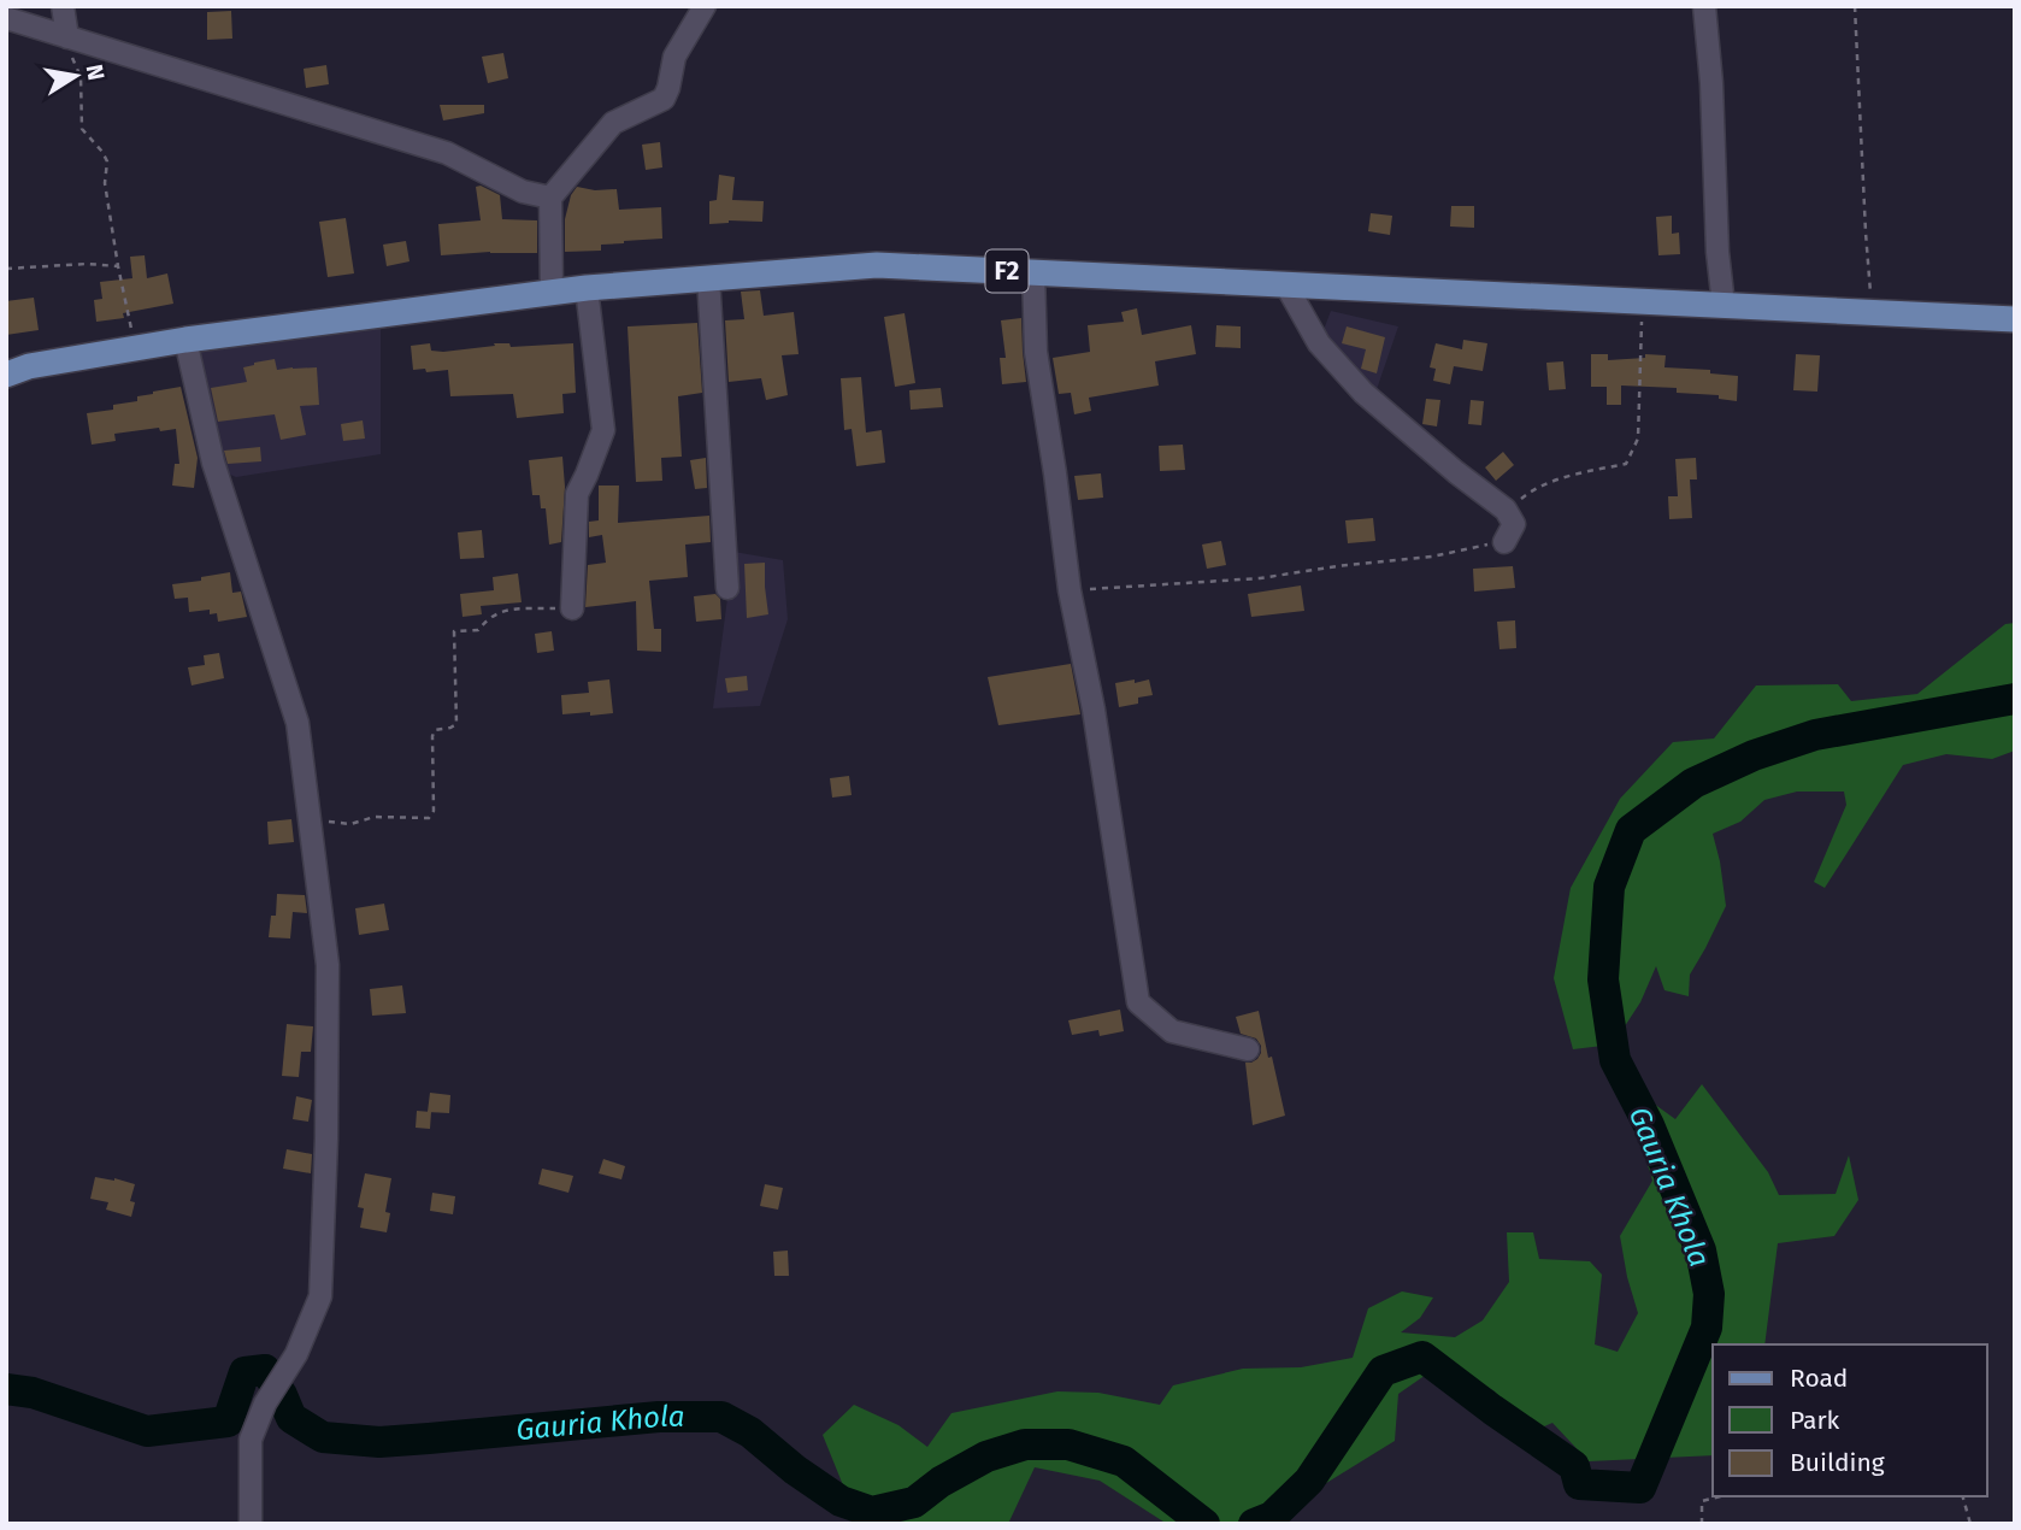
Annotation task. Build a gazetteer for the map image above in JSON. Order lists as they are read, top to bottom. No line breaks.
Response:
{"streets":{"main road":["F2"]},"water":["Gauria Khola"],"legend":["Road","Park","Building"],"north":"right"}
